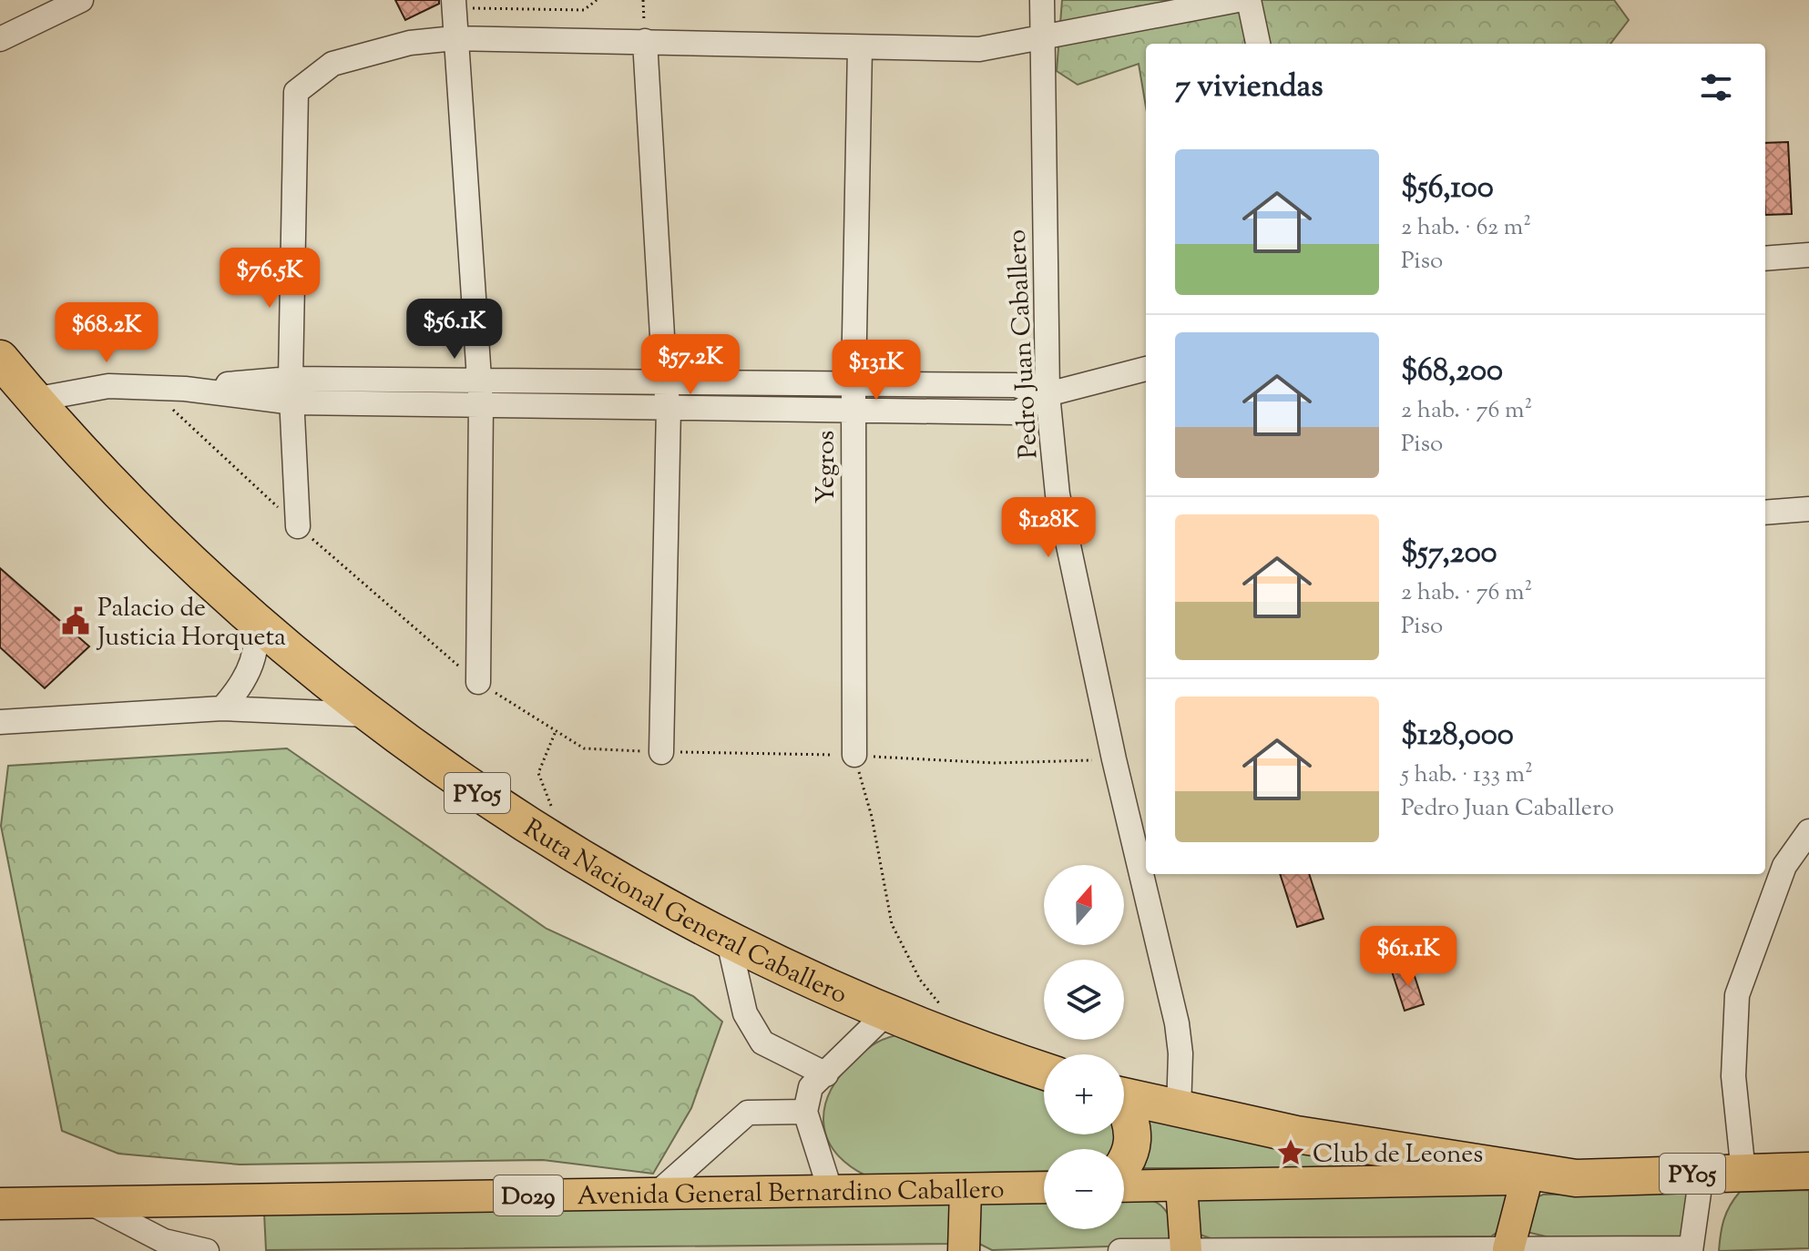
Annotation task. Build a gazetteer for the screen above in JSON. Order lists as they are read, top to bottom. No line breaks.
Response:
{"streets":{"highway":["PY05","Ruta Nacional General Caballero"],"main road":["Avenida General Bernardino Caballero","D029"],"street":["Pedro Juan Caballero","Yegros"]},"crossings":[["Pedro Juan Caballero","PY05"]],"places":{"public building":["Palacio de Justicia Horqueta"],"place":["Club de Leones"]},"north":"top","page":{"heading":"7 viviendas","list":[{"name":"$56,100","note":"2 hab. · 62 m² · Piso"},{"name":"$68,200","note":"2 hab. · 76 m² · Piso"},{"name":"$57,200","note":"2 hab. · 76 m² · Piso"},{"name":"$128,000","note":"5 hab. · 133 m² · Pedro Juan Caballero"}],"price":["$76.5K","$56.1K","$68.2K","$57.2K","$131K","$128K","$61.1K"],"map_buttons":["+","−"]}}
